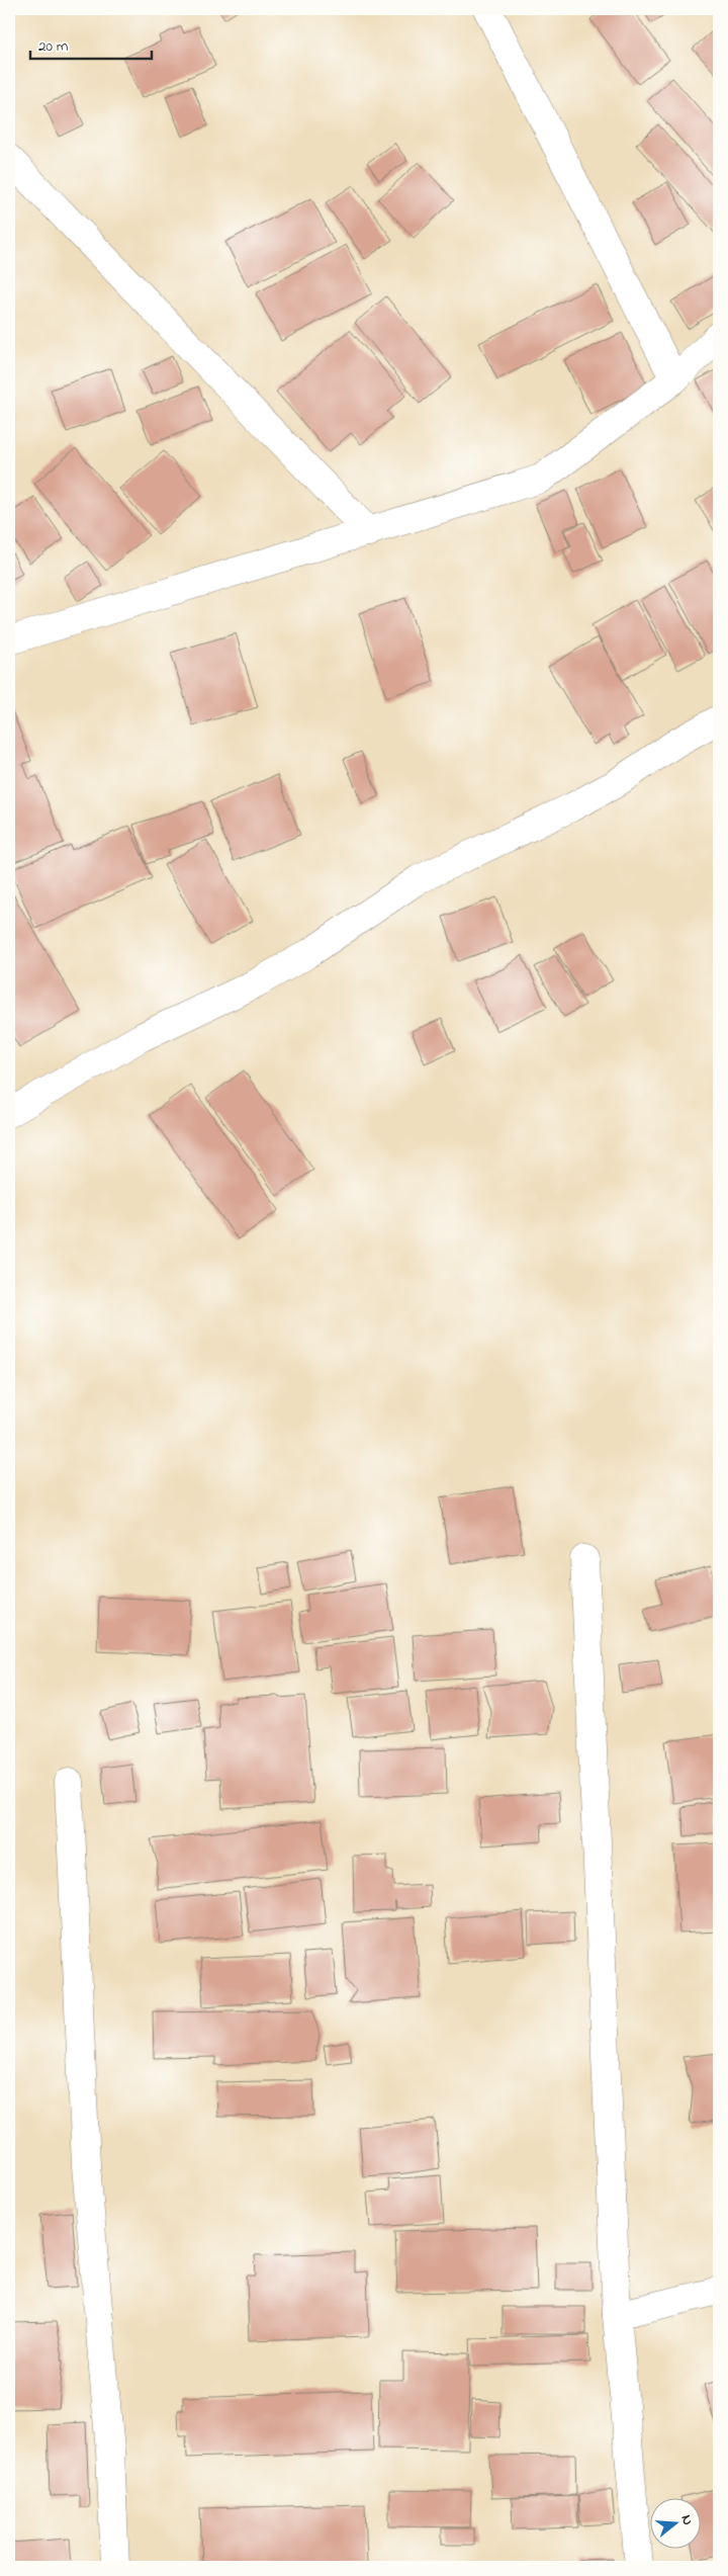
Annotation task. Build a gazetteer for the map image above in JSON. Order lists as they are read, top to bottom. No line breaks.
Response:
{"scale_bar":"20 m","north":"right"}
